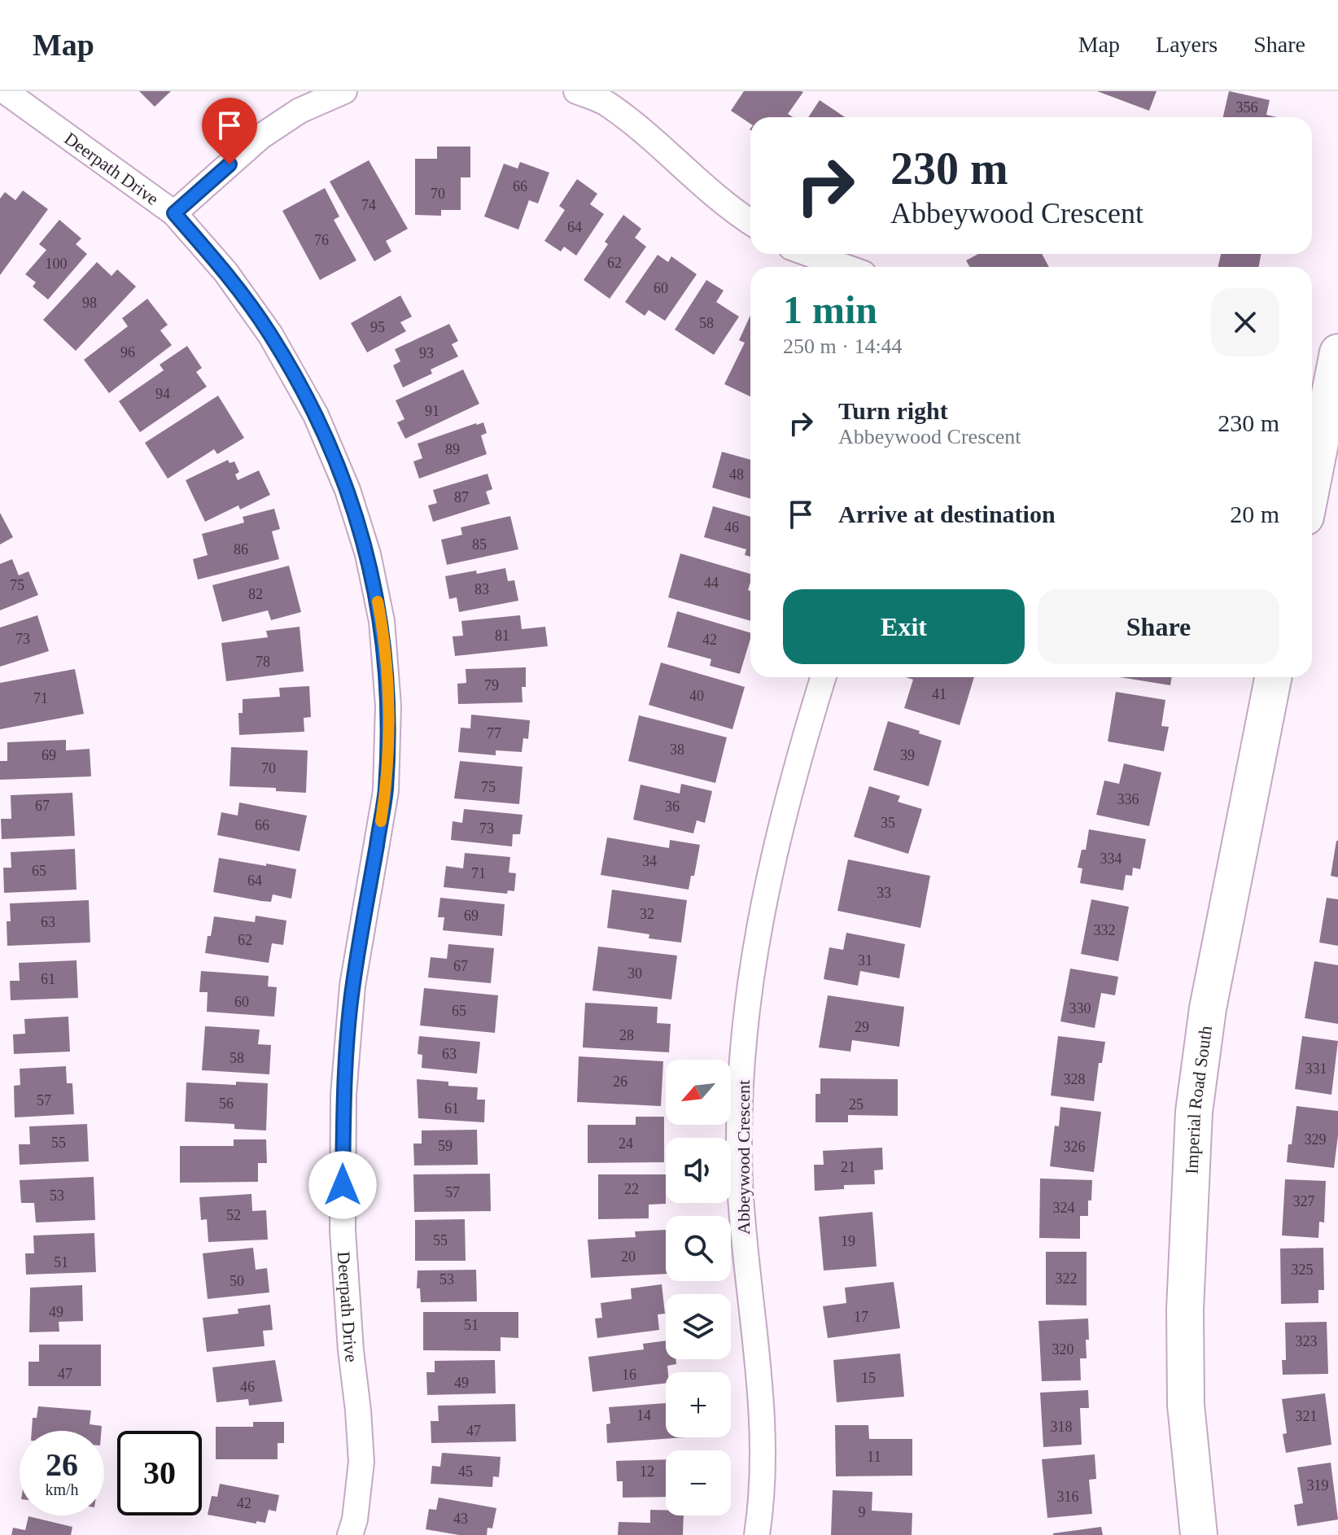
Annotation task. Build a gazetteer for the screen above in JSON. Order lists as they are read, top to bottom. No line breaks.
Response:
{"streets":{"street":["Deerpath Drive","Imperial Road South","Abbeywood Crescent"]},"house_numbers":["356","66","70","74","64","76","62","100","60","98","58","95","96","93","94","91","89","48","87","46","85","86","44","75","83","82","81","73","42","78","79","41","40","71","77","38","69","39","70","75","336","67","36","35","66","73","334","34","65","71","64","33","32","69","63","332","62","31","67","30","61","60","330","65","29","28","63","58","331","328","26","57","56","25","61","329","55","24","59","326","21","22","57","53","327","324","52","55","19","20","51","325","322","53","50","49","17","51","323","320","47","16","15","49","46","14","321","318","47","11","45","12","319","316","42","9","43"],"north":"bottom left","page":{"header":"Map","nav":["Map","Layers","Share"],"turn":["230 m","Abbeywood Crescent"],"heading":["1 min","250 m · 14:44"],"list":[{"name":"Turn right","note":"Abbeywood Crescent","value":"230 m"},{"name":"Arrive at destination","value":"20 m"}],"buttons":["Exit","Share"],"map_buttons":["+","−"],"speed":"26 km/h","limit":"30"}}
